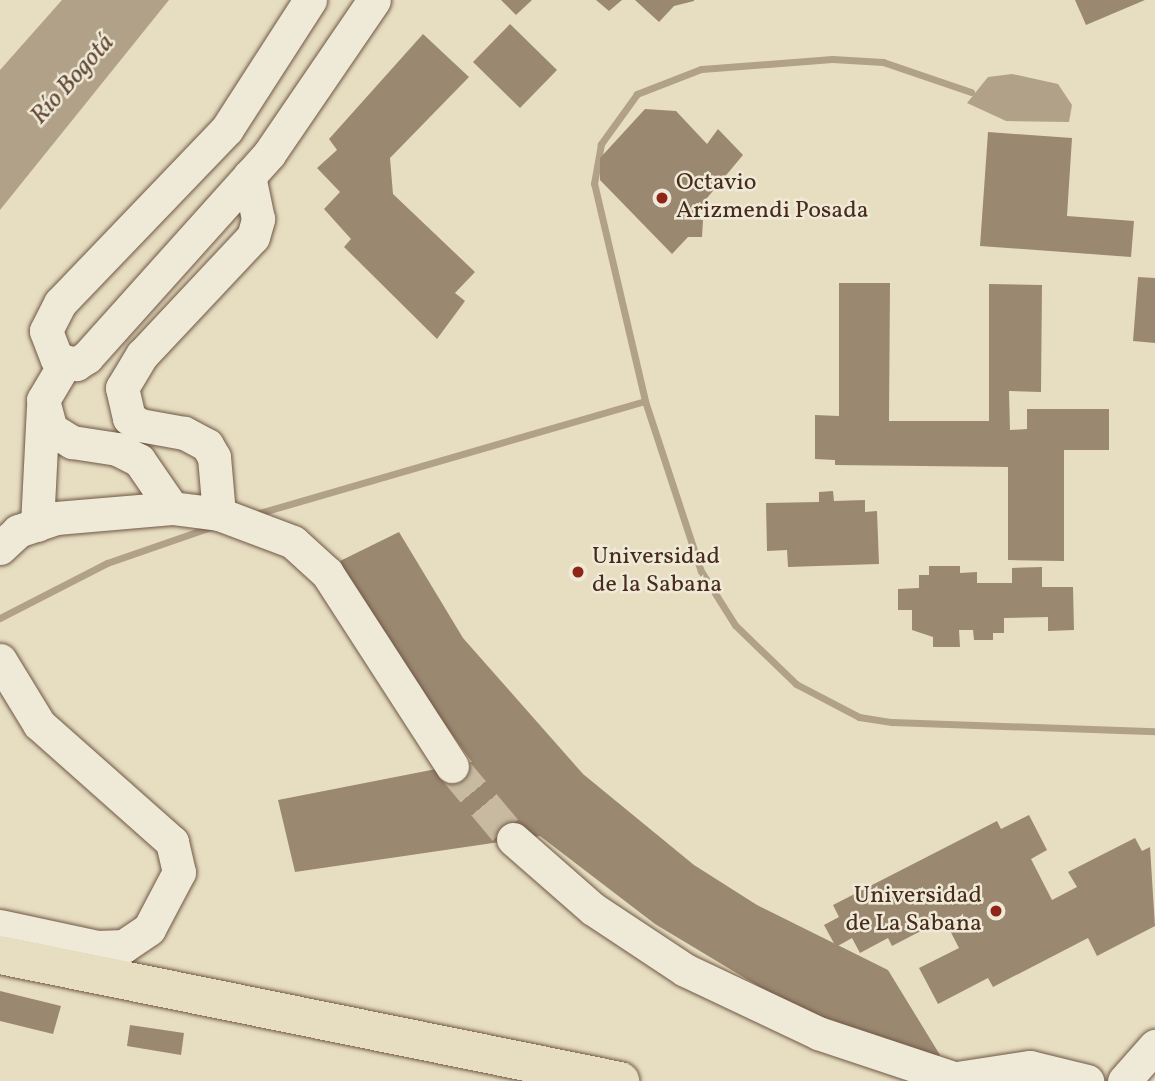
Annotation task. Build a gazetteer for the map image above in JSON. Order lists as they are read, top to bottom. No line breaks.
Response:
{"water":["Río Bogotá"],"places":["Octavio Arizmendi Posada","Universidad de la Sabana","Universidad de La Sabana"]}
